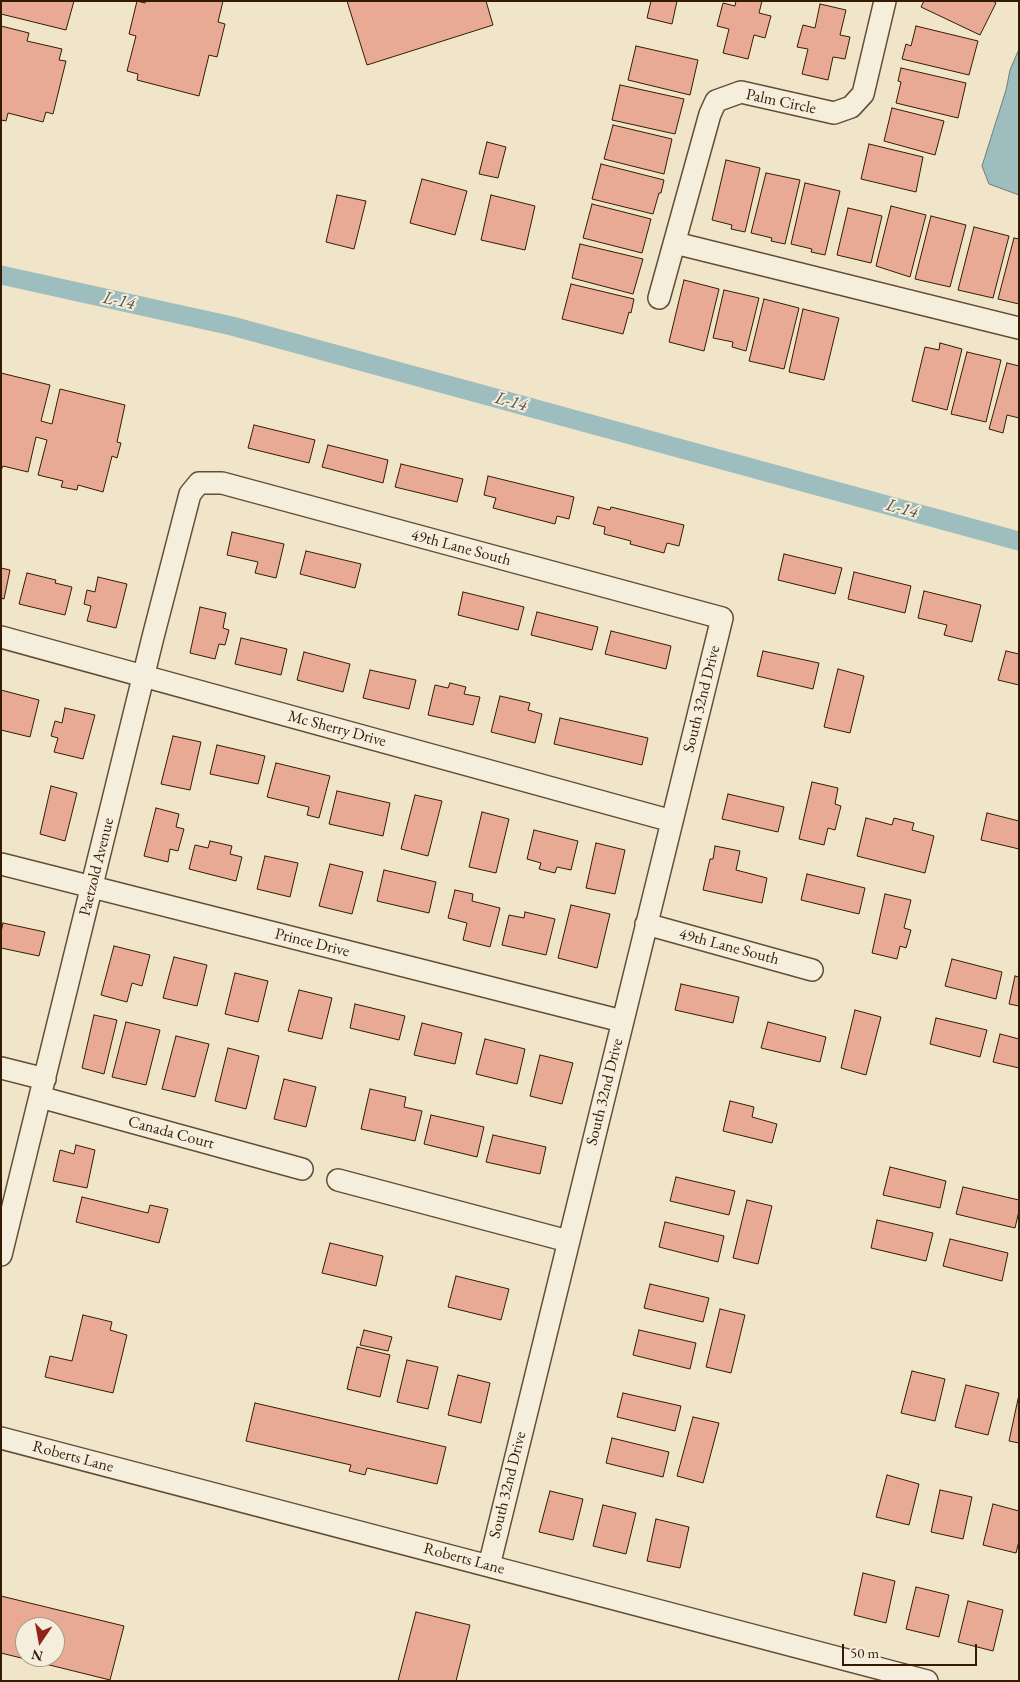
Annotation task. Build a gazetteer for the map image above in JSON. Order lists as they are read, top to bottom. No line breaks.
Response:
{"streets":{"street":["Palm Circle","49th Lane South","South 32nd Drive","Mc Sherry Drive","Paetzold Avenue","Prince Drive","Canada Court","Roberts Lane"]},"crossings":[["49th Lane South","South 32nd Drive"],["49th Lane South","Paetzold Avenue"],["South 32nd Drive","Mc Sherry Drive"],["South 32nd Drive","Prince Drive"],["South 32nd Drive","Roberts Lane"],["Mc Sherry Drive","Paetzold Avenue"],["Paetzold Avenue","Prince Drive"],["Paetzold Avenue","Canada Court"]],"water":["L-14"],"scale_bar":"50 m","north":"bottom"}
